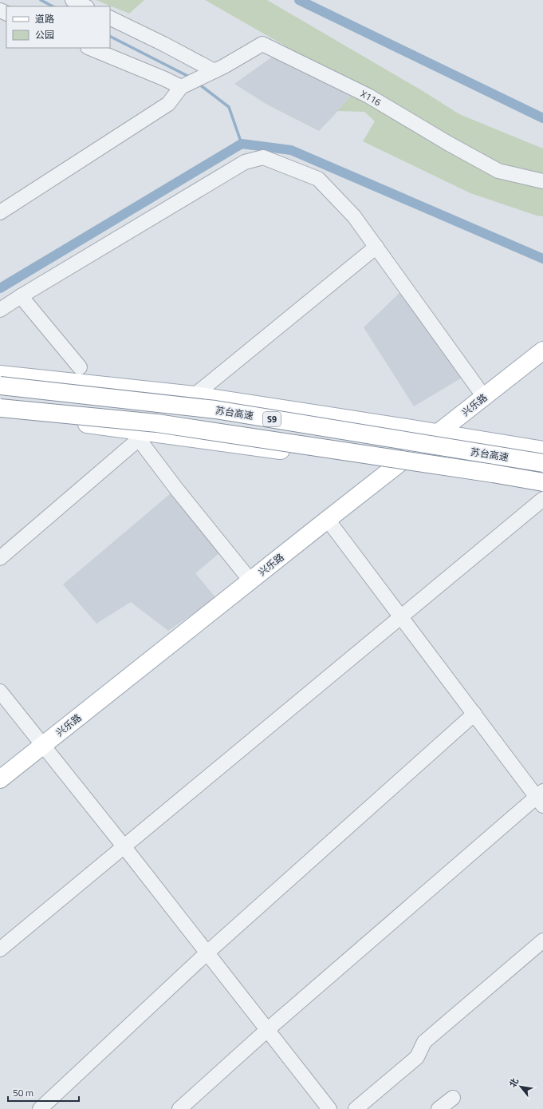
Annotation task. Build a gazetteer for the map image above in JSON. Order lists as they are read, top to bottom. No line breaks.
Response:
{"streets":{"main road":["兴乐路","苏台高速","S9"],"street":["X116"]},"legend":["道路","公园"],"scale_bar":"50 m","north":"top left"}
